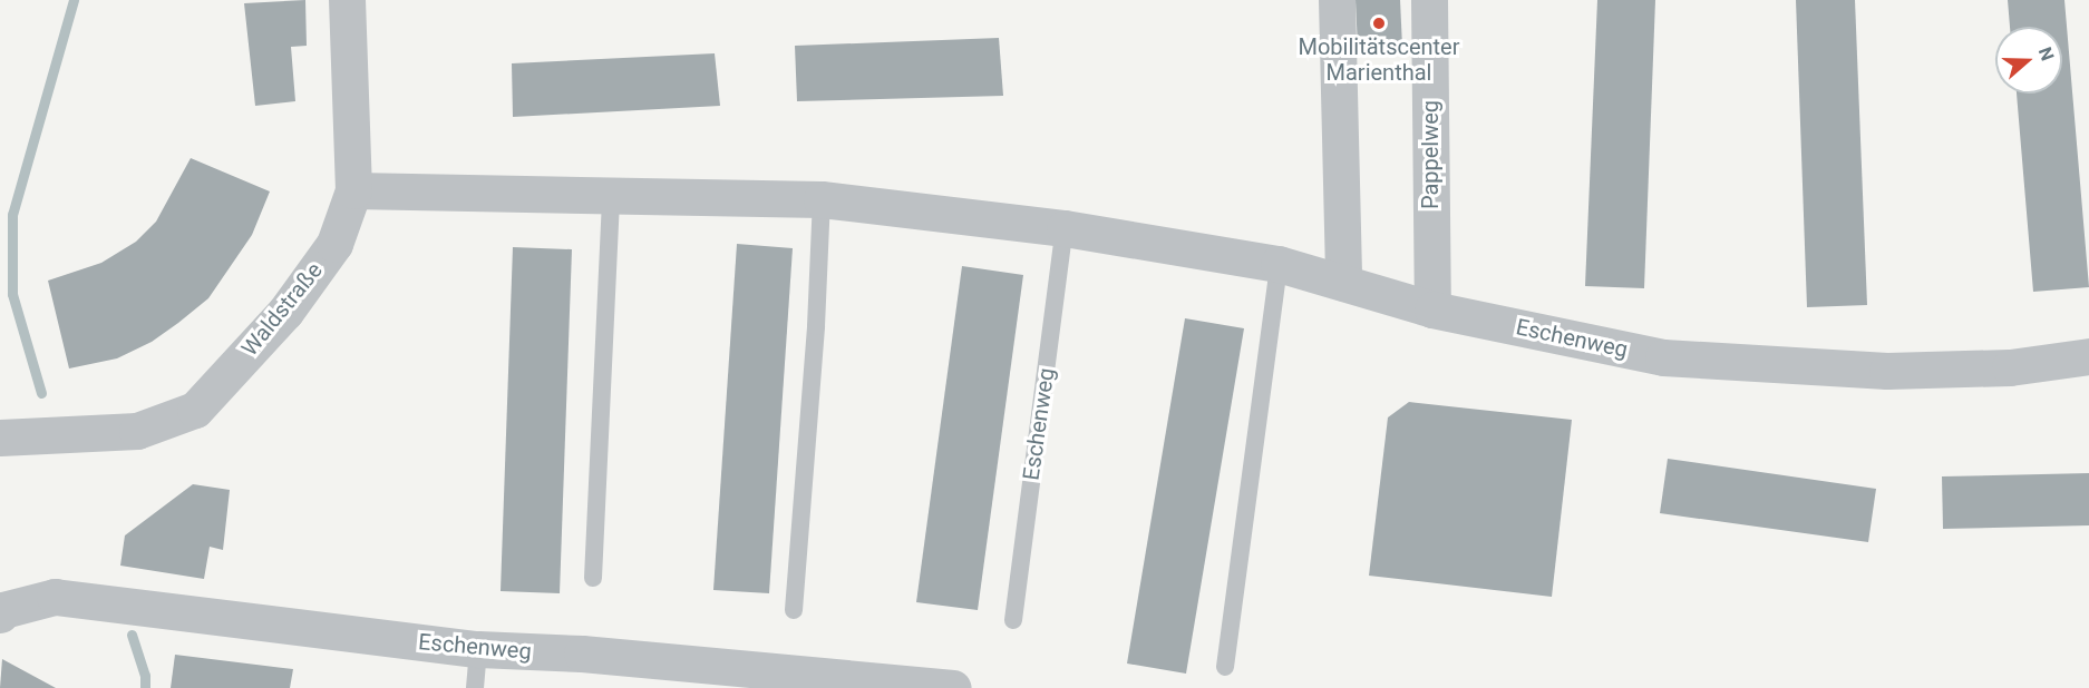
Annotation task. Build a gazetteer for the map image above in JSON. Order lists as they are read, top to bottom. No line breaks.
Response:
{"streets":{"street":["Pappelweg","Waldstraße","Eschenweg"]},"crossings":[["Pappelweg","Eschenweg"],["Waldstraße","Eschenweg"]],"places":["Mobilitätscenter Marienthal"],"north":"right"}
